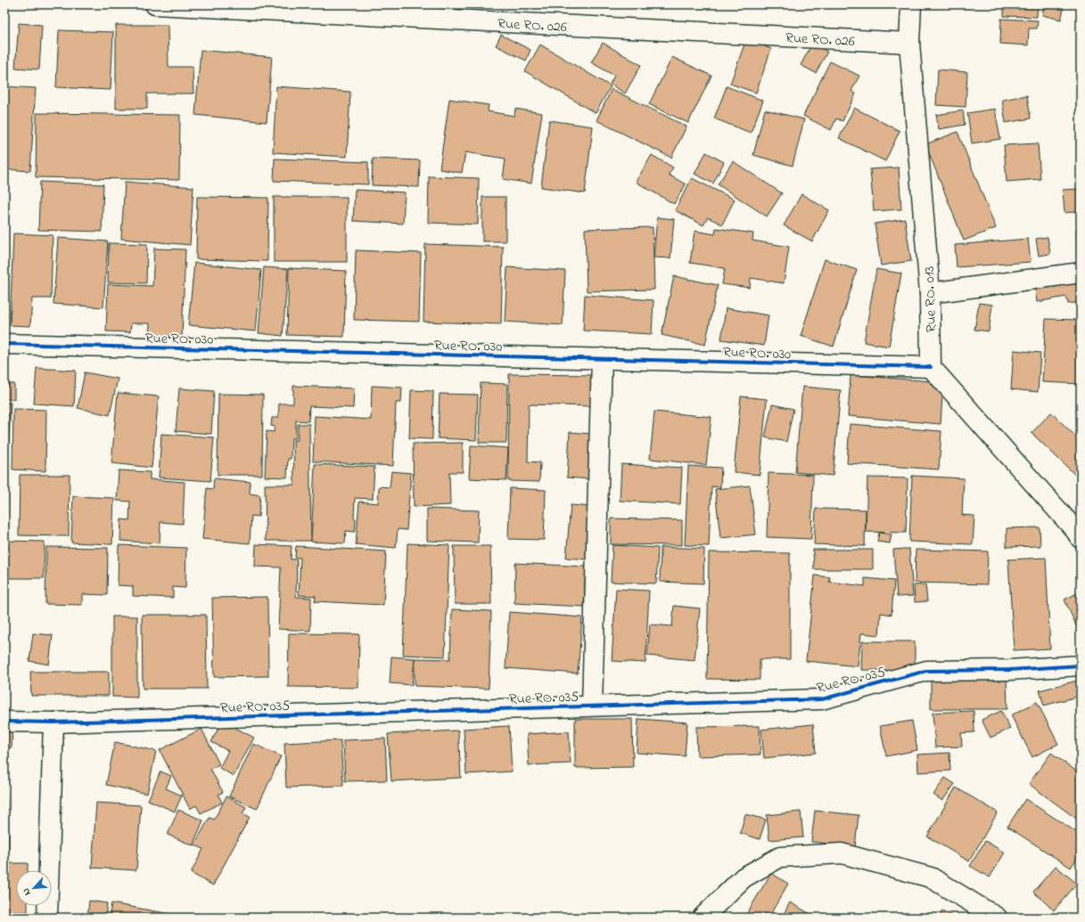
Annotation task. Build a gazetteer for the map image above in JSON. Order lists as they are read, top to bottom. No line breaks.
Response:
{"streets":{"street":["Rue RO. 026","Rue RO. 013","Rue RO. 030","Rue RO. 035"]},"crossings":[["Rue RO. 026","Rue RO. 013"],["Rue RO. 013","Rue RO. 030"]],"north":"bottom left"}
